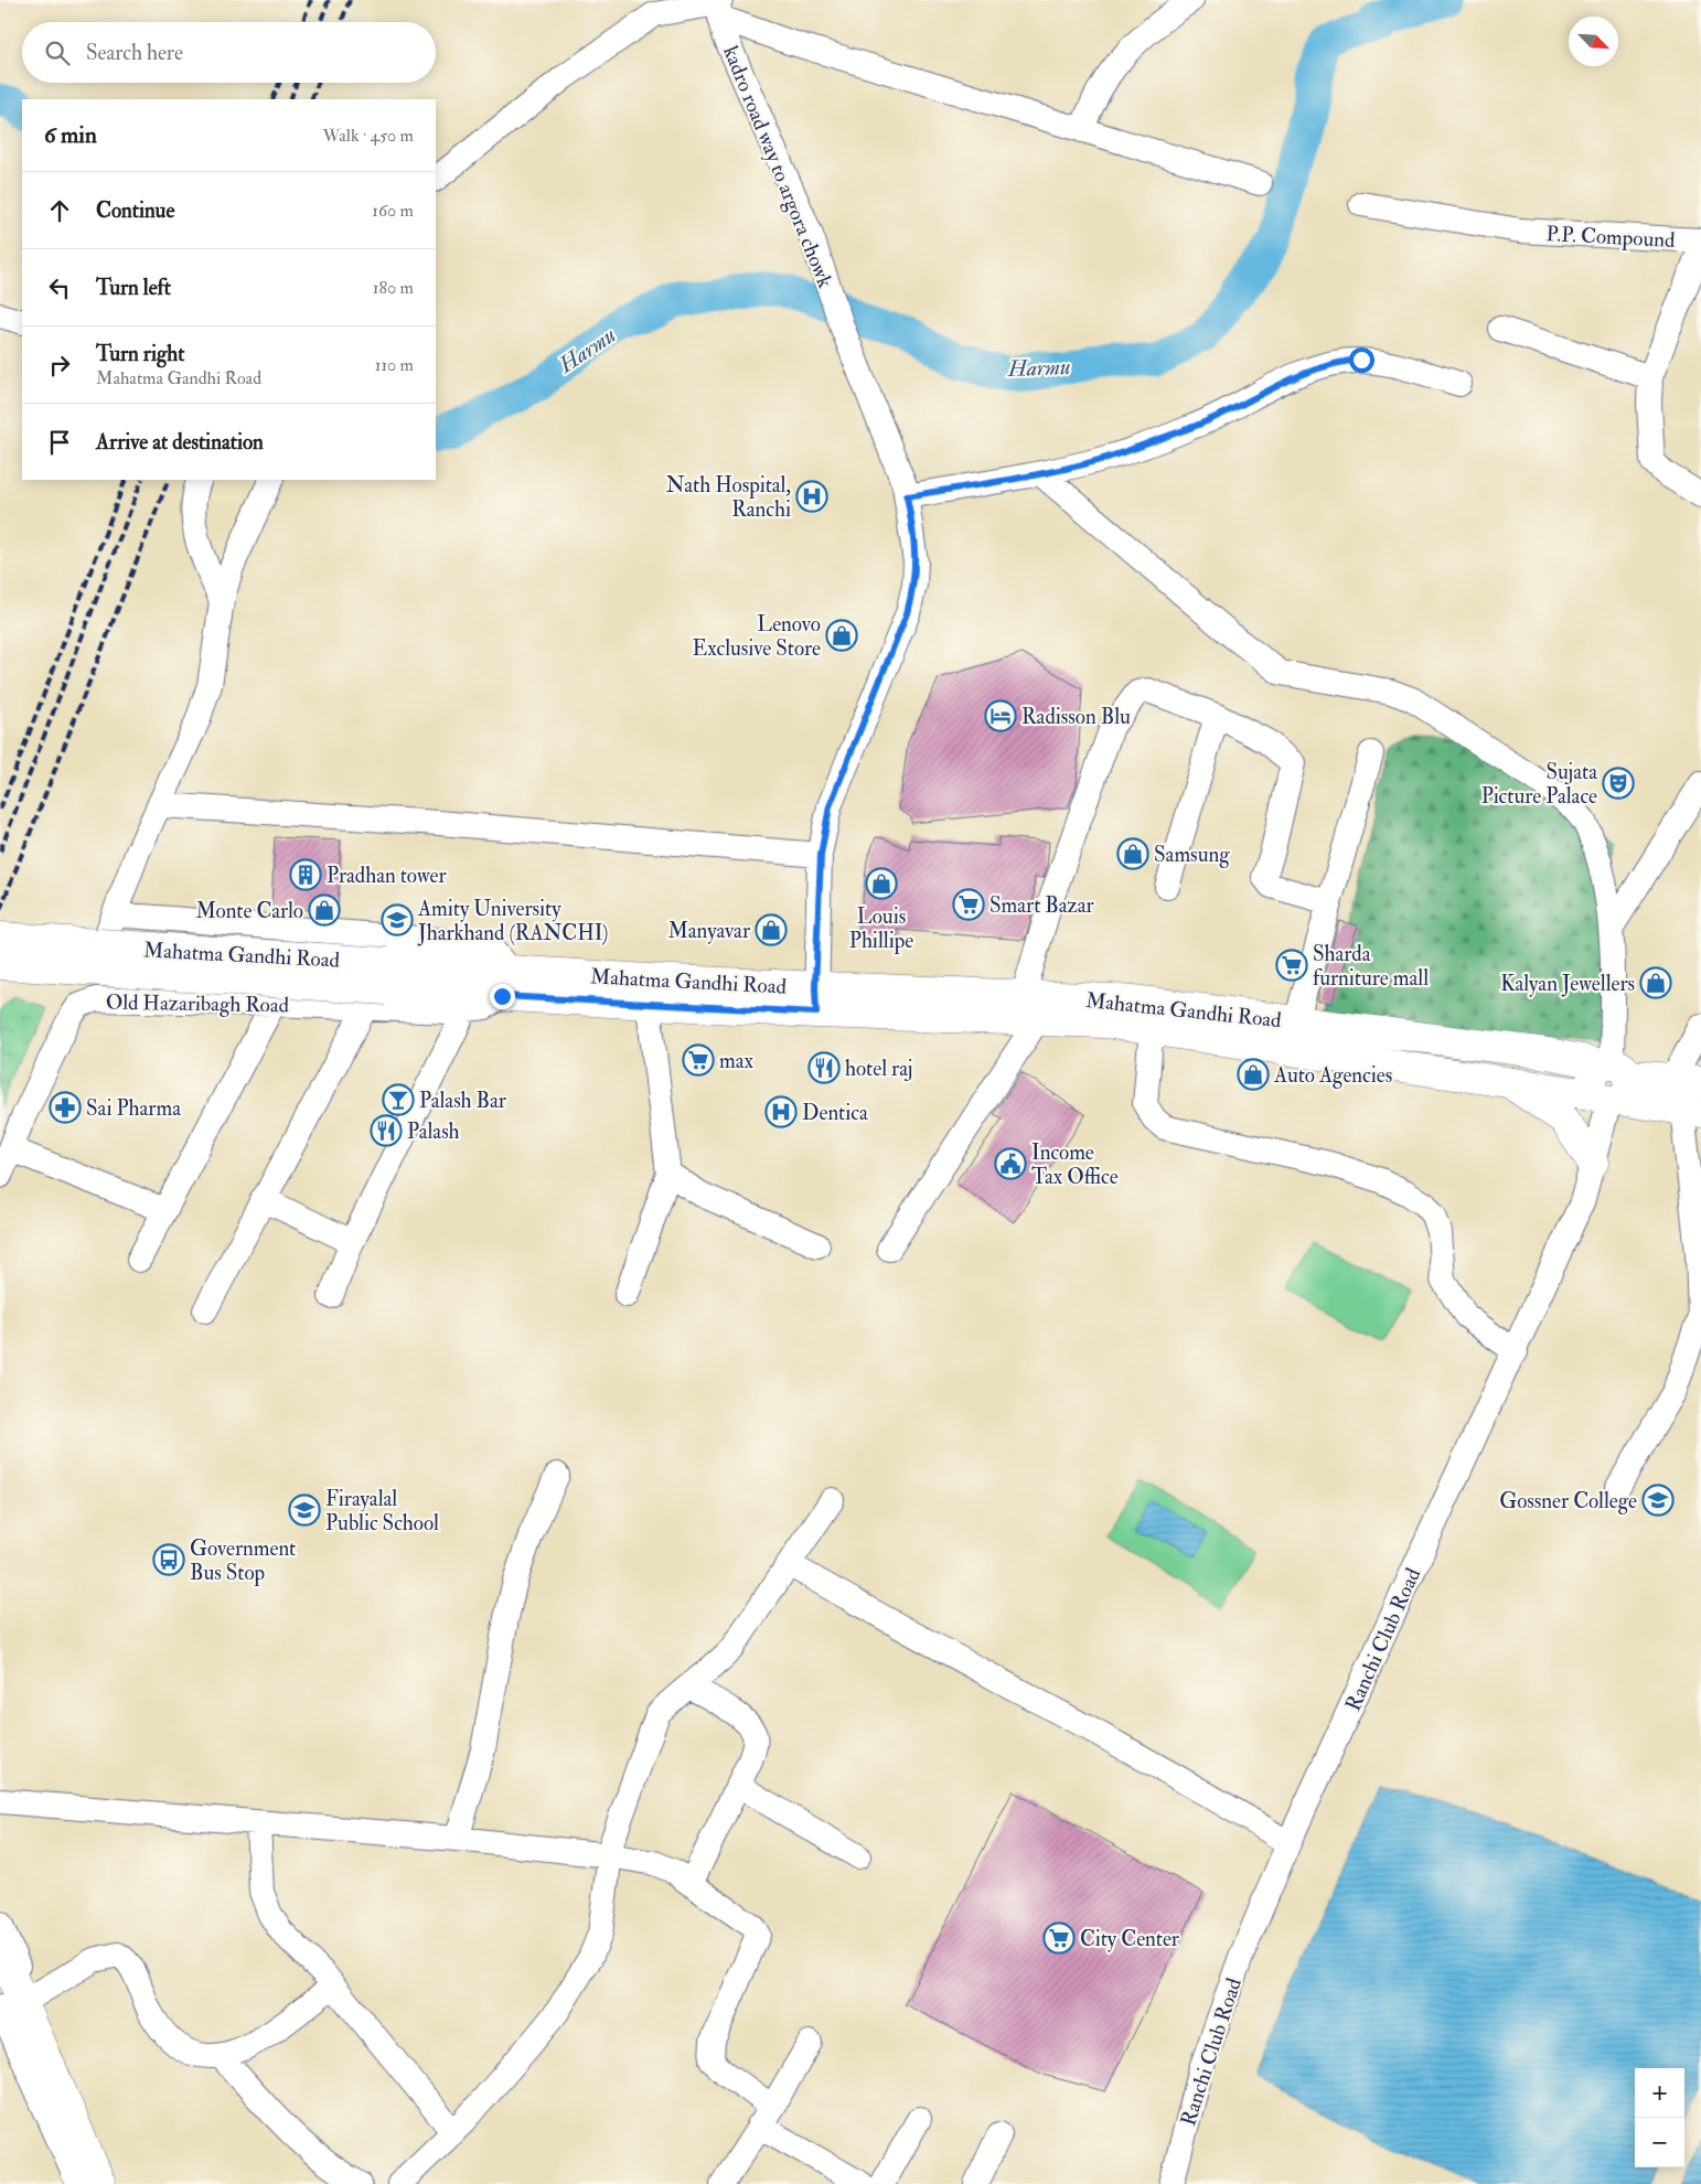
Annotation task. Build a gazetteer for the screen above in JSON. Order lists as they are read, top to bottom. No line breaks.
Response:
{"streets":{"main road":["Mahatma Gandhi Road"],"street":["kadro road way to argora chowk","P.P. Compound","Old Hazaribagh Road","Ranchi Club Road"]},"crossings":[["kadro road way to argora chowk","Mahatma Gandhi Road"],["Mahatma Gandhi Road","Old Hazaribagh Road"],["Mahatma Gandhi Road","Ranchi Club Road"]],"water":["Harmu"],"places":{"hospital":["Nath Hospital, Ranchi","Dentica"],"shop":["Lenovo Exclusive Store","Samsung","Louis Phillipe","Monte Carlo","Manyavar","Kalyan Jewellers","Auto Agencies"],"hotel":["Radisson Blu"],"theatre":["Sujata Picture Palace"],"building":["Pradhan tower"],"supermarket":["Smart Bazar","Sharda furniture mall","max","City Center"],"school or university":["Amity University Jharkhand (RANCHI)","Gossner College","Firayalal Public School"],"restaurant":["hotel raj","Palash"],"bar":["Palash Bar"],"pharmacy":["Sai Pharma"],"public building":["Income Tax Office"],"bus stop":["Government Bus Stop"]},"north":"bottom right","page":{"search":"Search here","heading":["6 min","Walk · 450 m"],"list":[["Continue","160 m"],["Turn left","180 m"],["Turn right","Mahatma Gandhi Road","110 m"],"Arrive at destination"],"map_buttons":["+","−"]}}
